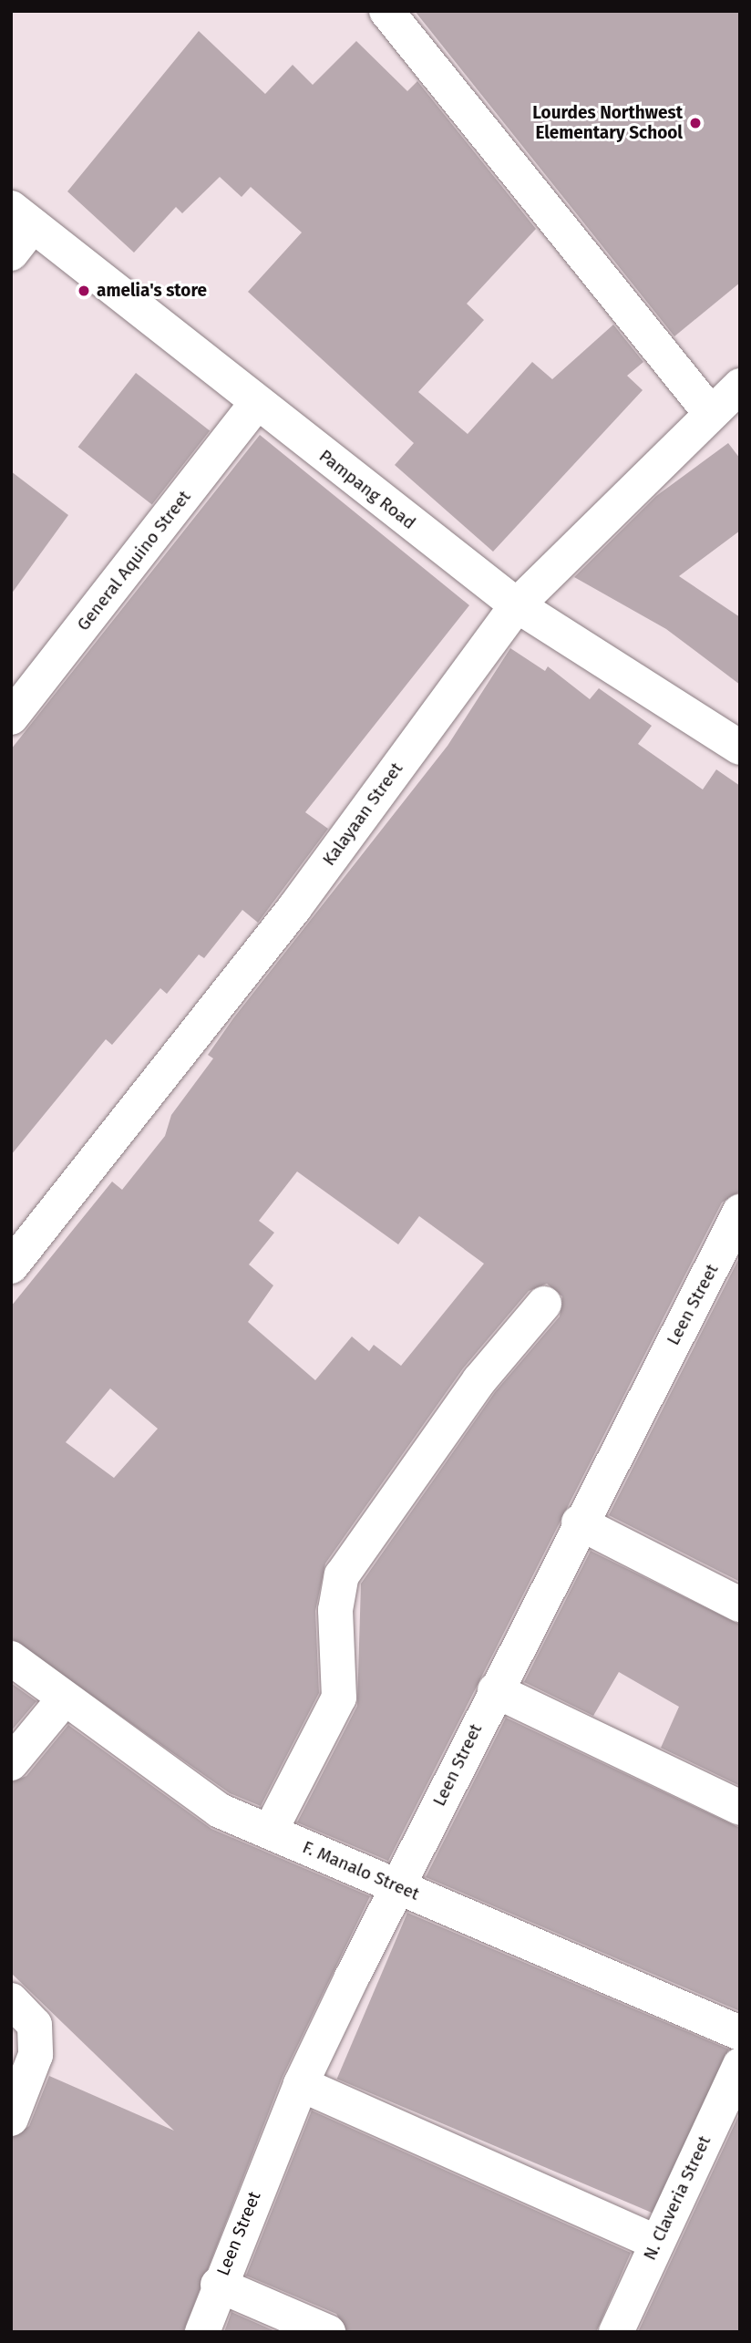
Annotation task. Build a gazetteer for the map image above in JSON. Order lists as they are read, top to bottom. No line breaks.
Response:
{"streets":{"street":["Pampang Road","General Aquino Street","Kalayaan Street","Leen Street","F. Manalo Street","N. Claveria Street"]},"crossings":[["Pampang Road","General Aquino Street"],["Pampang Road","Kalayaan Street"],["Leen Street","F. Manalo Street"]],"places":["Lourdes Northwest Elementary School","amelia's store"]}
